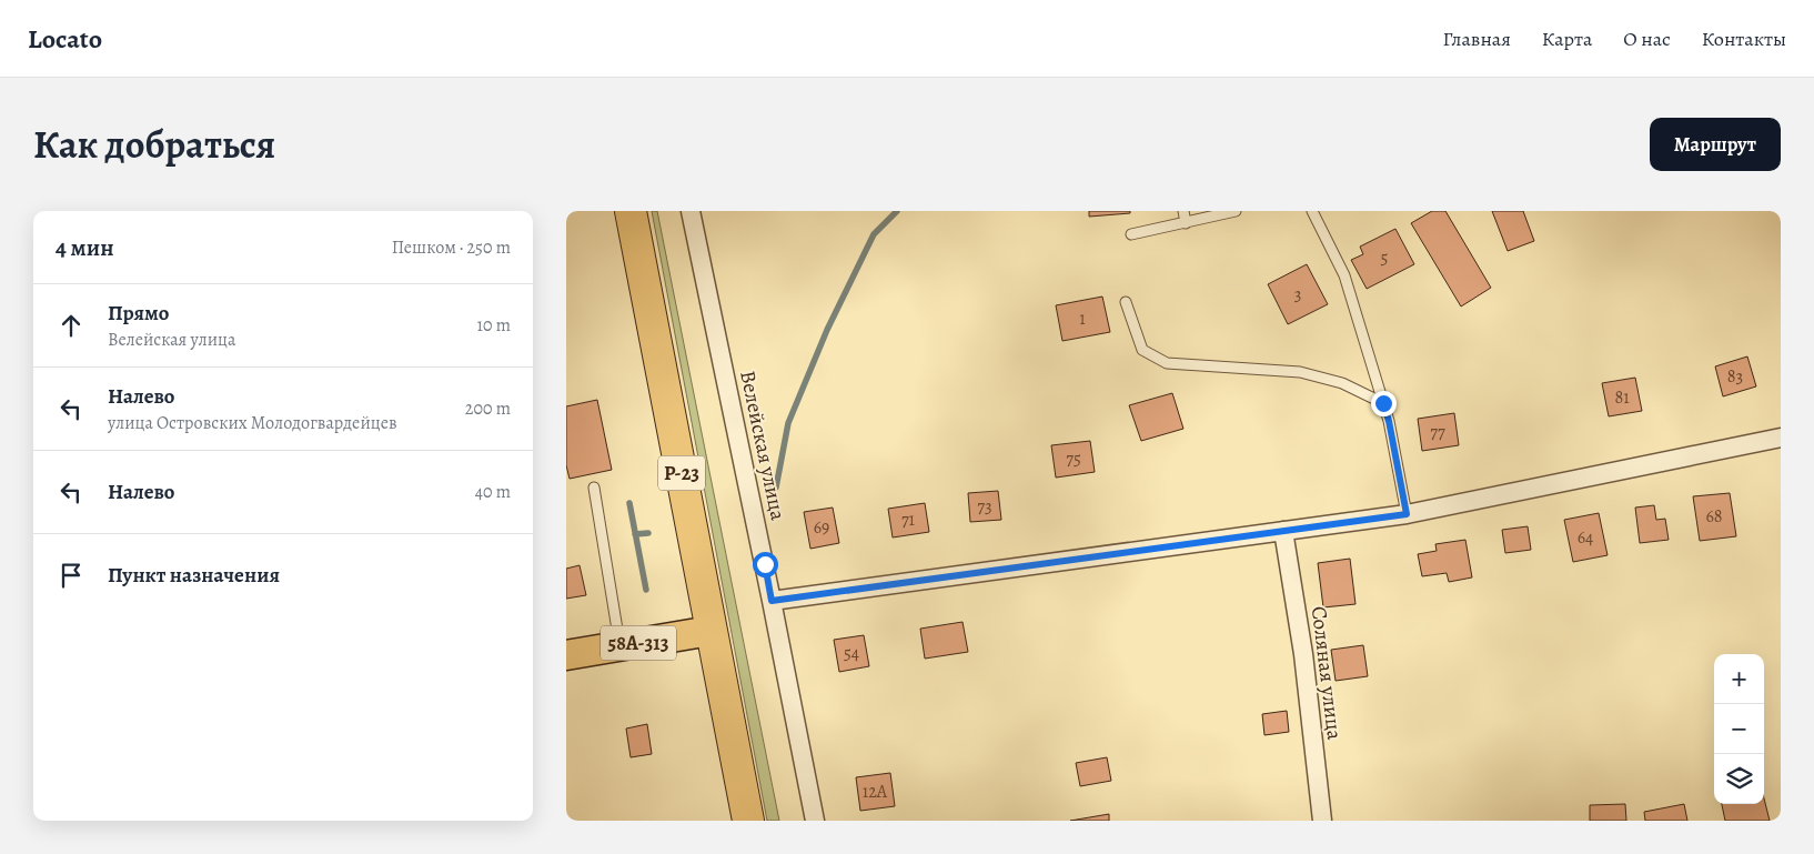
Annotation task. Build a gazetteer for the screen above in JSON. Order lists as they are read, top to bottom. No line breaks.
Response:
{"streets":{"highway":["Р-23"],"main road":["58А-313"],"street":["Велейская улица","Соляная улица"]},"crossings":[["Р-23","58А-313"]],"house_numbers":["5","3","1","83","81","77","75","73","68","71","69","64","54","12А"],"page":{"header":"Locato","nav":["Главная","Карта","О нас","Контакты"],"title":"Как добраться","buttons":"Маршрут","heading":["4 мин","Пешком · 250 m"],"list":[["Прямо","Велейская улица","10 m"],["Налево","улица Островских Молодогвардейцев","200 m"],["Налево","40 m"],"Пункт назначения"],"map_buttons":["+","−"]}}
